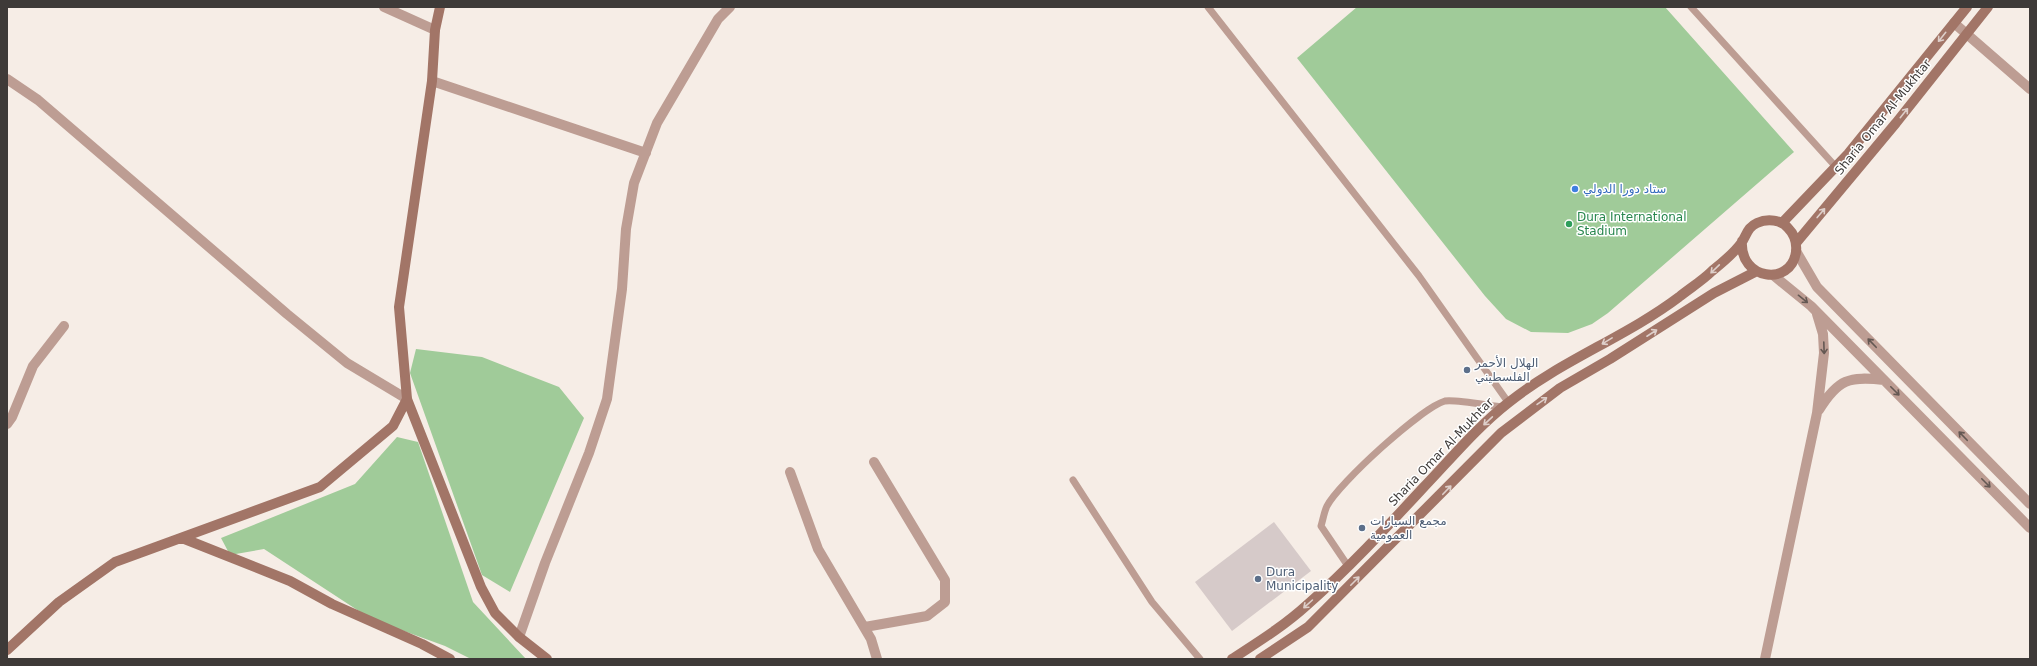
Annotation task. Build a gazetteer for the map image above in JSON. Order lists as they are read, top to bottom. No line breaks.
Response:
{"streets":{"main road":["Sharia Omar Al-Mukhtar"]},"places":["ستاد دورا الدولي","Dura International Stadium","الهلال الأحمر الفلسطيني","مجمع السيارات العمومية","Dura Municipality"]}
